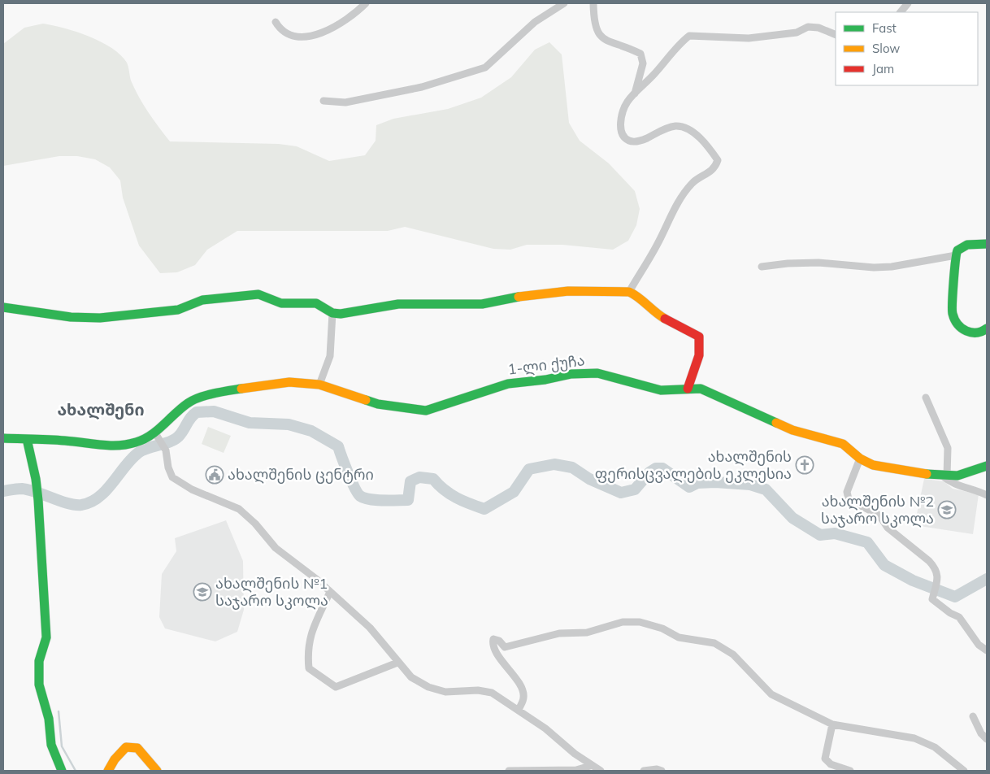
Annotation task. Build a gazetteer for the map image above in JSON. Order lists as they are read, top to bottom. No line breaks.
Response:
{"streets":{"street":["1-ლი ქუჩა"]},"districts":["ახალშენი"],"places":{"church":["ახალშენის ფერისცვალების ეკლესია"],"public building":["ახალშენის ცენტრი"],"school or university":["ახალშენის №2 საჯარო სკოლა","ახალშენის №1 საჯარო სკოლა"]},"legend":["Fast","Slow","Jam"]}
